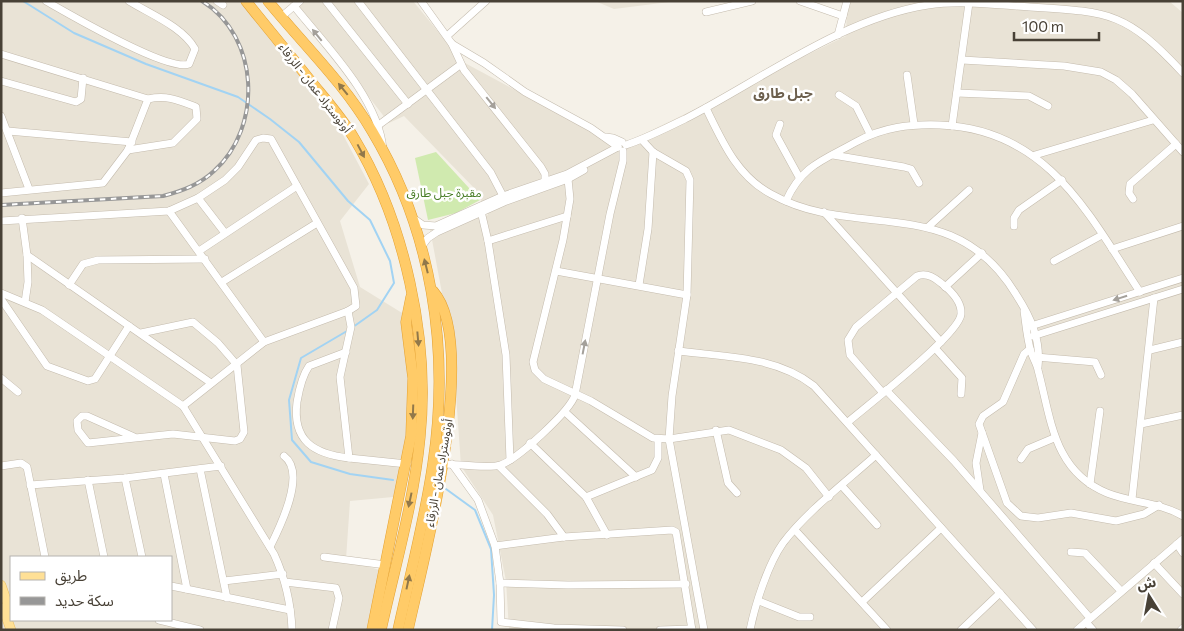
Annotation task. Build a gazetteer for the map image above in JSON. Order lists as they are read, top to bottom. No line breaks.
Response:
{"streets":{"highway":["أوتوستراد عمان - الزرقاء"]},"districts":["جبل طارق"],"parks":["مقبرة جبل طارق"],"legend":["طريق","سكة حديد"],"scale_bar":"100 m","north":"top"}
